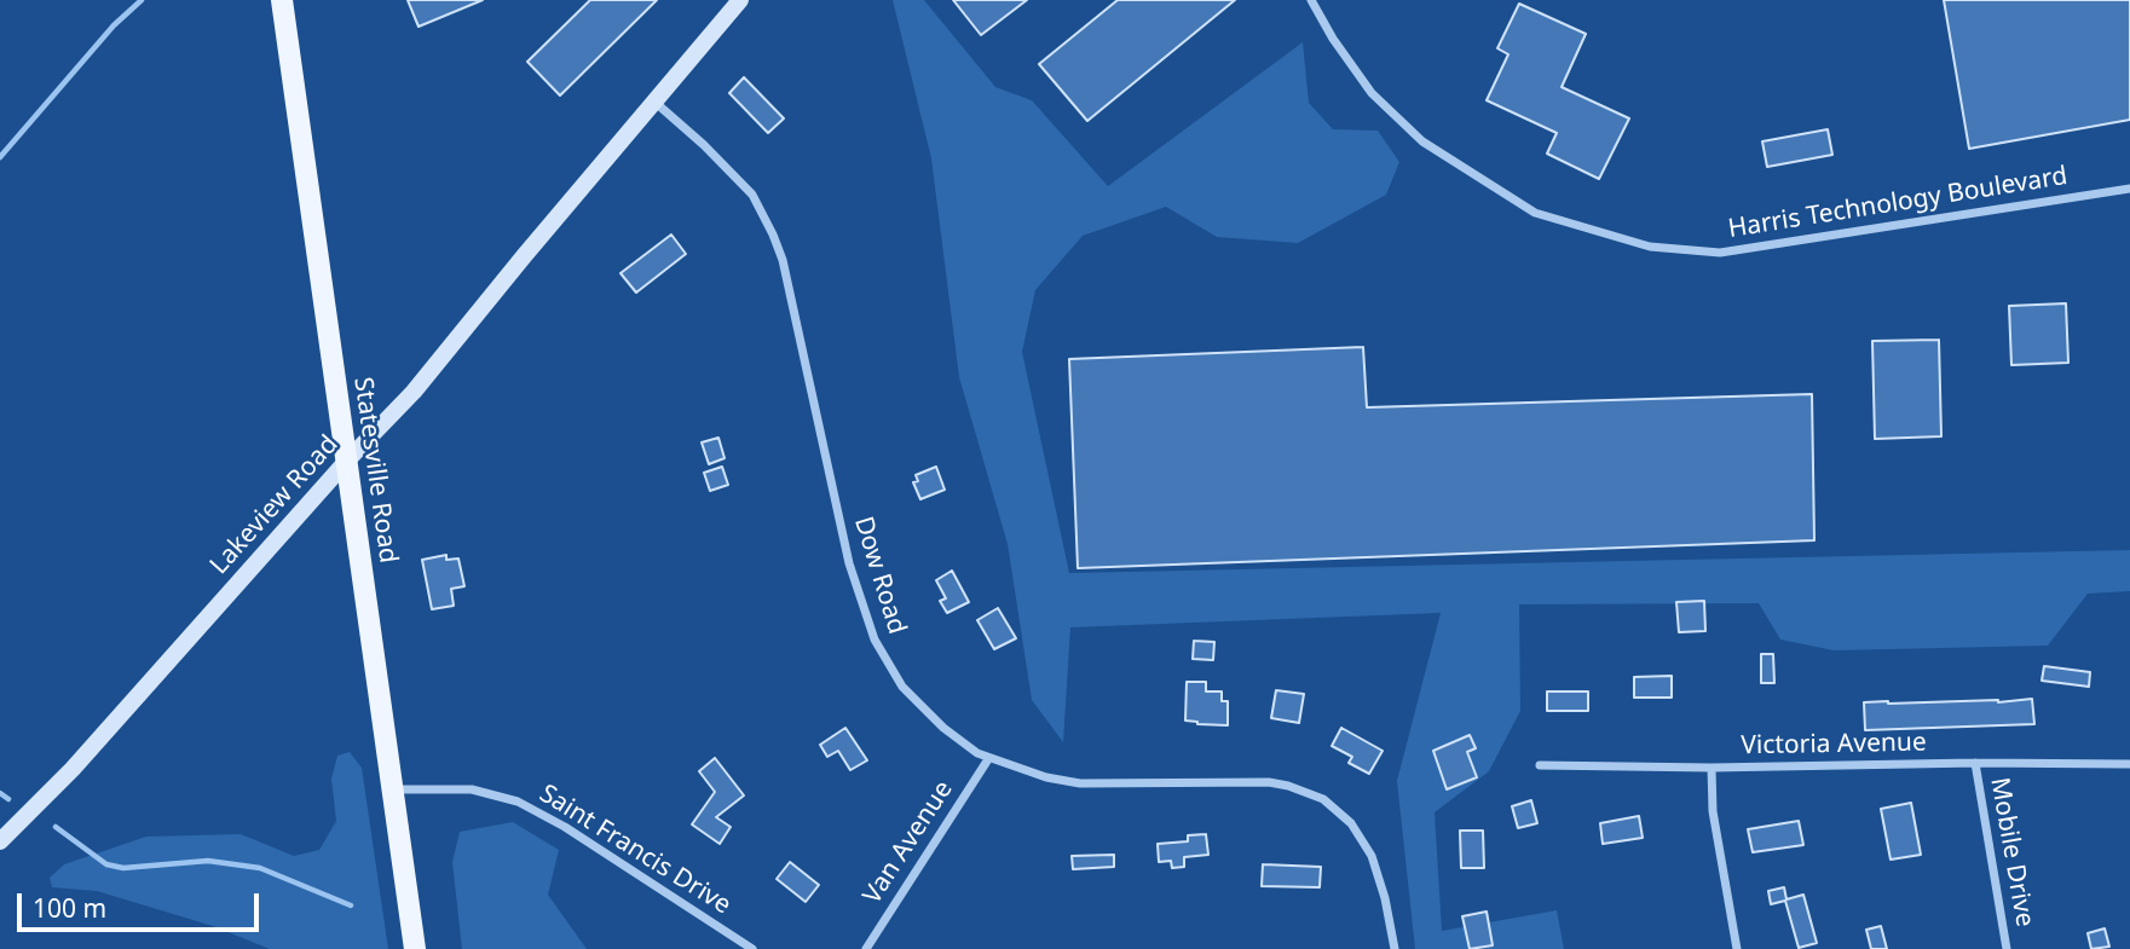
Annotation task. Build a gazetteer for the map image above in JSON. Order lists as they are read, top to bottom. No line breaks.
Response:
{"streets":{"main road":["Statesville Road","Lakeview Road"],"street":["Harris Technology Boulevard","Dow Road","Victoria Avenue","Van Avenue","Saint Francis Drive","Mobile Drive"]},"crossings":[["Statesville Road","Lakeview Road"],["Statesville Road","Saint Francis Drive"],["Lakeview Road","Dow Road"],["Dow Road","Van Avenue"],["Victoria Avenue","Mobile Drive"]],"scale_bar":"100 m"}
